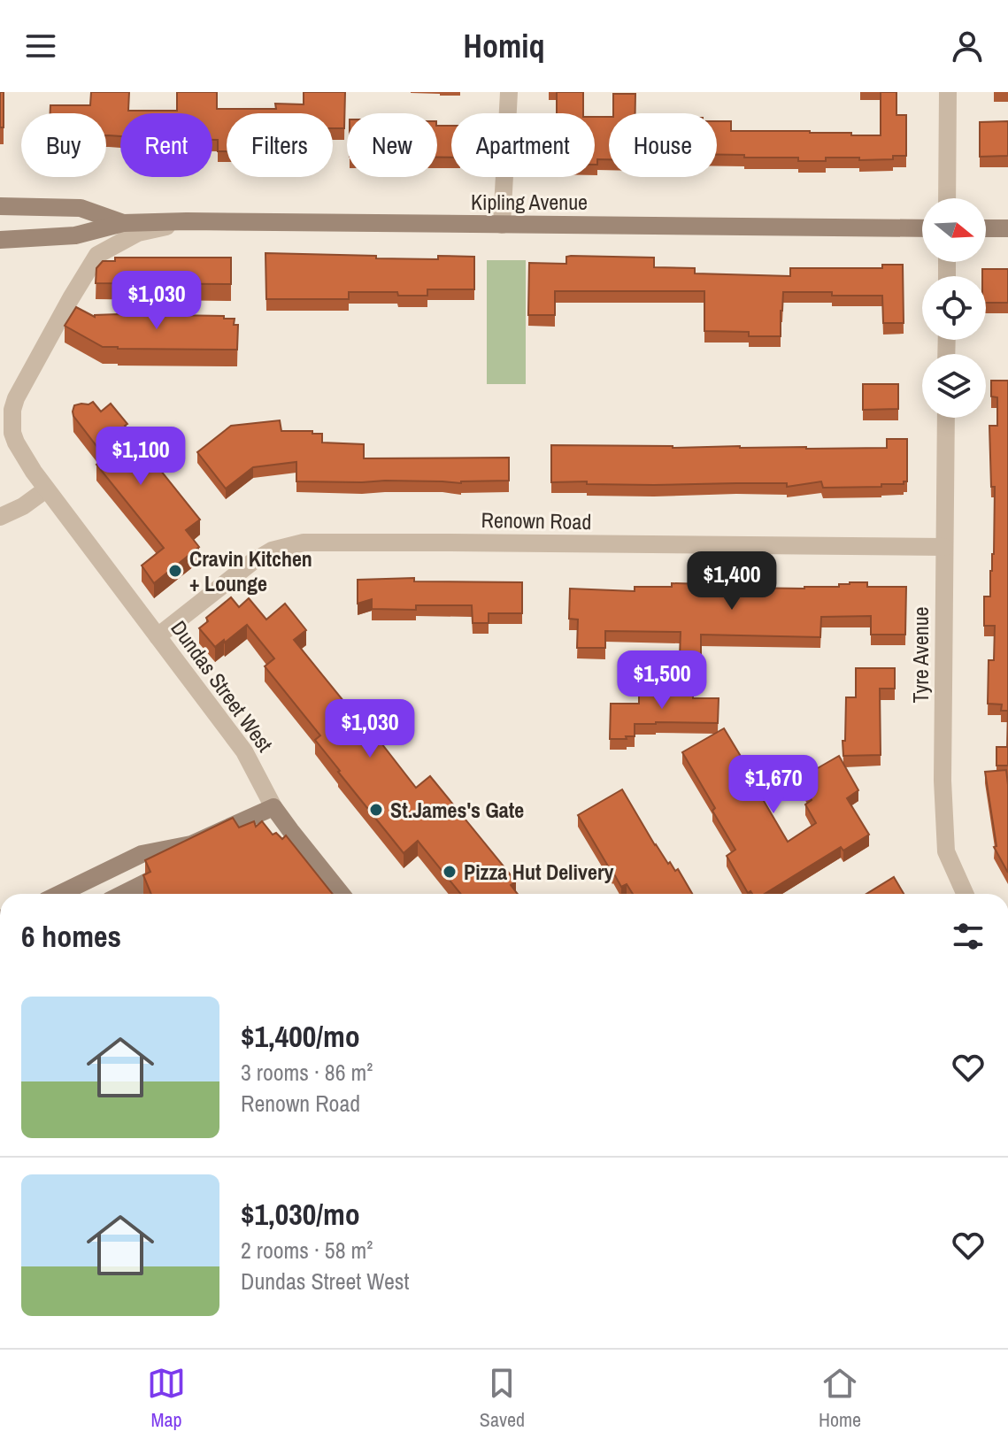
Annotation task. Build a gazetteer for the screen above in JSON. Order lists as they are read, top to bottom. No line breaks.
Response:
{"streets":{"main road":["Kipling Avenue","Dundas Street West"],"street":["Renown Road","Tyre Avenue"]},"crossings":[["Kipling Avenue","Dundas Street West"],["Renown Road","Tyre Avenue"],["Renown Road","Dundas Street West"]],"places":["Cravin Kitchen + Lounge","St.James's Gate","Pizza Hut Delivery"],"north":"right","page":{"header":"Homiq","chip":["Buy","Rent","Filters","New","Apartment","House"],"price":["$1,030","$1,100","$1,400","$1,500","$1,030","$1,670"],"heading":"6 homes","list":[{"name":"$1,400/mo","note":"3 rooms · 86 m² · Renown Road"},{"name":"$1,030/mo","note":"2 rooms · 58 m² · Dundas Street West"}],"tabs":["Map","Saved","Home"]}}
